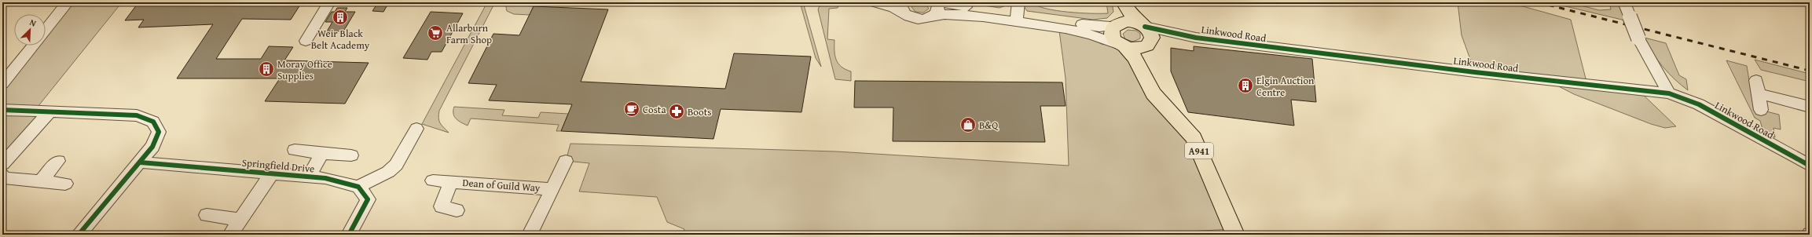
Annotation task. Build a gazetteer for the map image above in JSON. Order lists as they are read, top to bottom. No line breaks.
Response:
{"streets":{"main road":["A941"],"street":["Linkwood Road","Springfield Drive","Dean of Guild Way"]},"crossings":[["Linkwood Road","A941"]],"places":{"building":["Weir Black Belt Academy","Moray Office Supplies","Elgin Auction Centre"],"supermarket":["Allarburn Farm Shop"],"cafe":["Costa"],"pharmacy":["Boots"],"shop":["B&Q"]},"north":"top right"}
